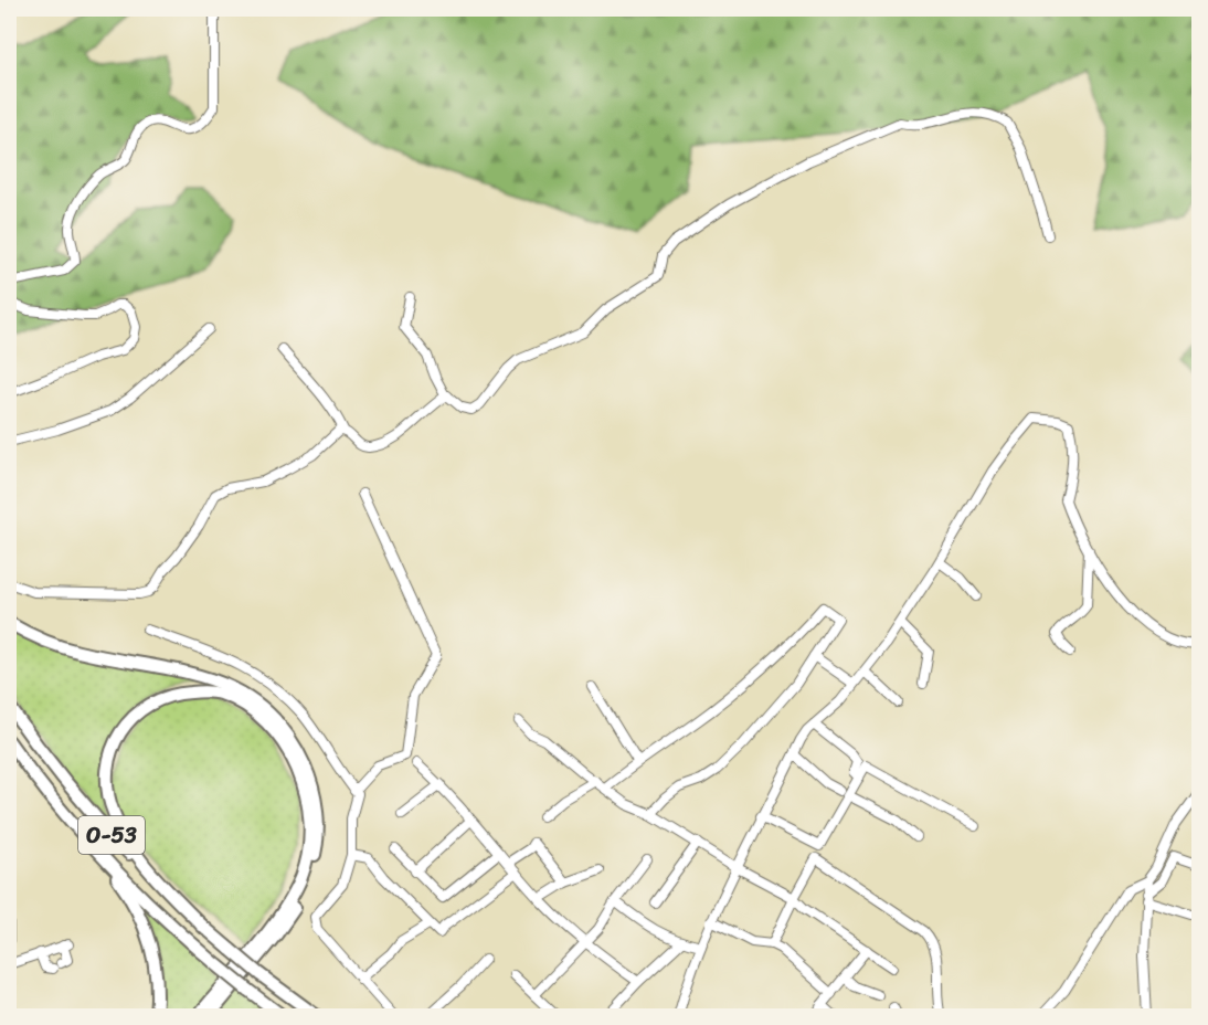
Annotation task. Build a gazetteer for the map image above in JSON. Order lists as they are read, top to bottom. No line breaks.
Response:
{"streets":{"highway":["O-53"]}}
